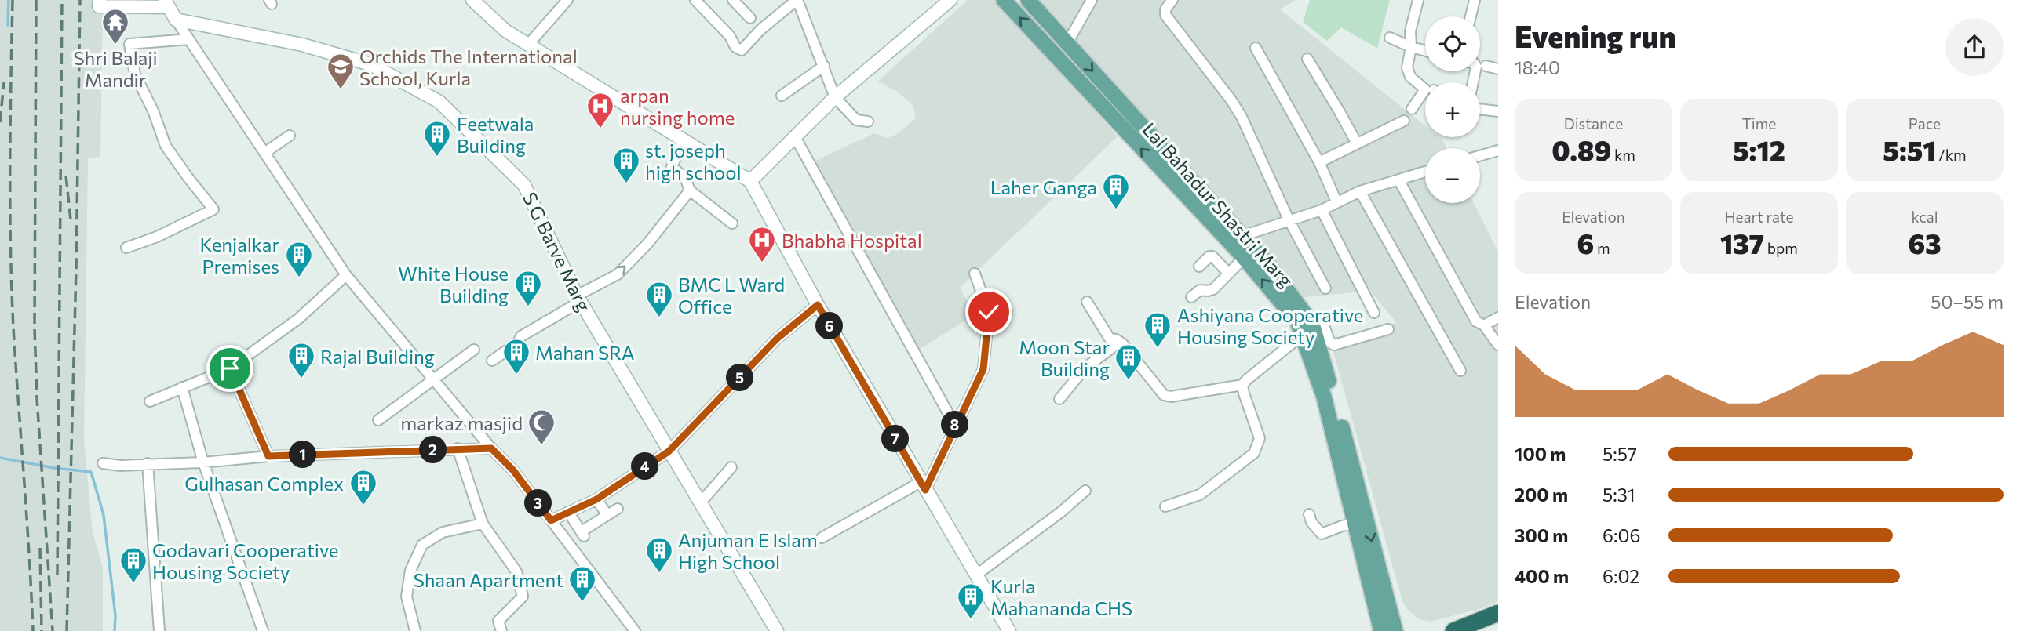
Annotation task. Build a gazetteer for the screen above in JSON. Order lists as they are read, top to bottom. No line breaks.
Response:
{"streets":{"main road":["Lal Bahadur Shastri Marg"],"street":["S G Barve Marg"]},"places":{"temple":["Shri Balaji Mandir"],"school or university":["Orchids The International School, Kurla"],"hospital":["arpan nursing home","Bhabha Hospital"],"building":["Feetwala Building","st. joseph high school","Laher Ganga","Kenjalkar Premises","White House Building","BMC L Ward Office","Ashiyana Cooperative Housing Society","Mahan SRA","Rajal Building","Moon Star Building","Gulhasan Complex","Anjuman E Islam High School","Godavari Cooperative Housing Society","Shaan Apartment","Kurla Mahananda CHS"],"mosque":["markaz masjid"]},"page":{"heading":["Evening run","18:40"],"map_buttons":["+","−"],"stats":[["Distance","0.89 km"],["Time","5:12"],["Pace","5:51 /km"],["Elevation","6 m"],["Heart rate","137 bpm"],["kcal","63"]],"chart":["Elevation","50–55 m"],"pins":["6","5","8","7","2","1","4","3"],"list":[{"name":"100 m","note":"5:57"},{"name":"200 m","note":"5:31"},{"name":"300 m","note":"6:06"},{"name":"400 m","note":"6:02"}]}}
